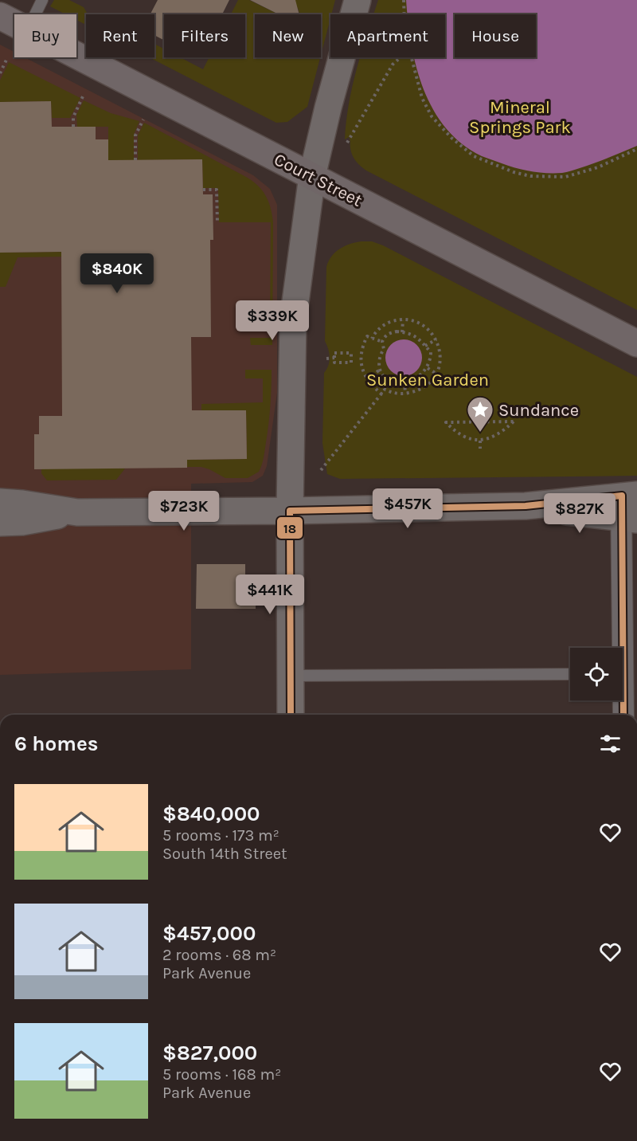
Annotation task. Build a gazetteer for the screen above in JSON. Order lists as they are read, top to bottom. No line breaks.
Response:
{"streets":{"main road":["Court Street"]},"parks":["Mineral Springs Park","Sunken Garden"],"places":{"place":["Sundance"]},"lines":["transit line 18"],"page":{"chip":["Buy","Rent","Filters","New","Apartment","House"],"price":["$840K","$339K","$457K","$723K","$827K","$441K"],"heading":"6 homes","list":[{"name":"$840,000","note":"5 rooms · 173 m² · South 14th Street"},{"name":"$457,000","note":"2 rooms · 68 m² · Park Avenue"},{"name":"$827,000","note":"5 rooms · 168 m² · Park Avenue"}]}}
